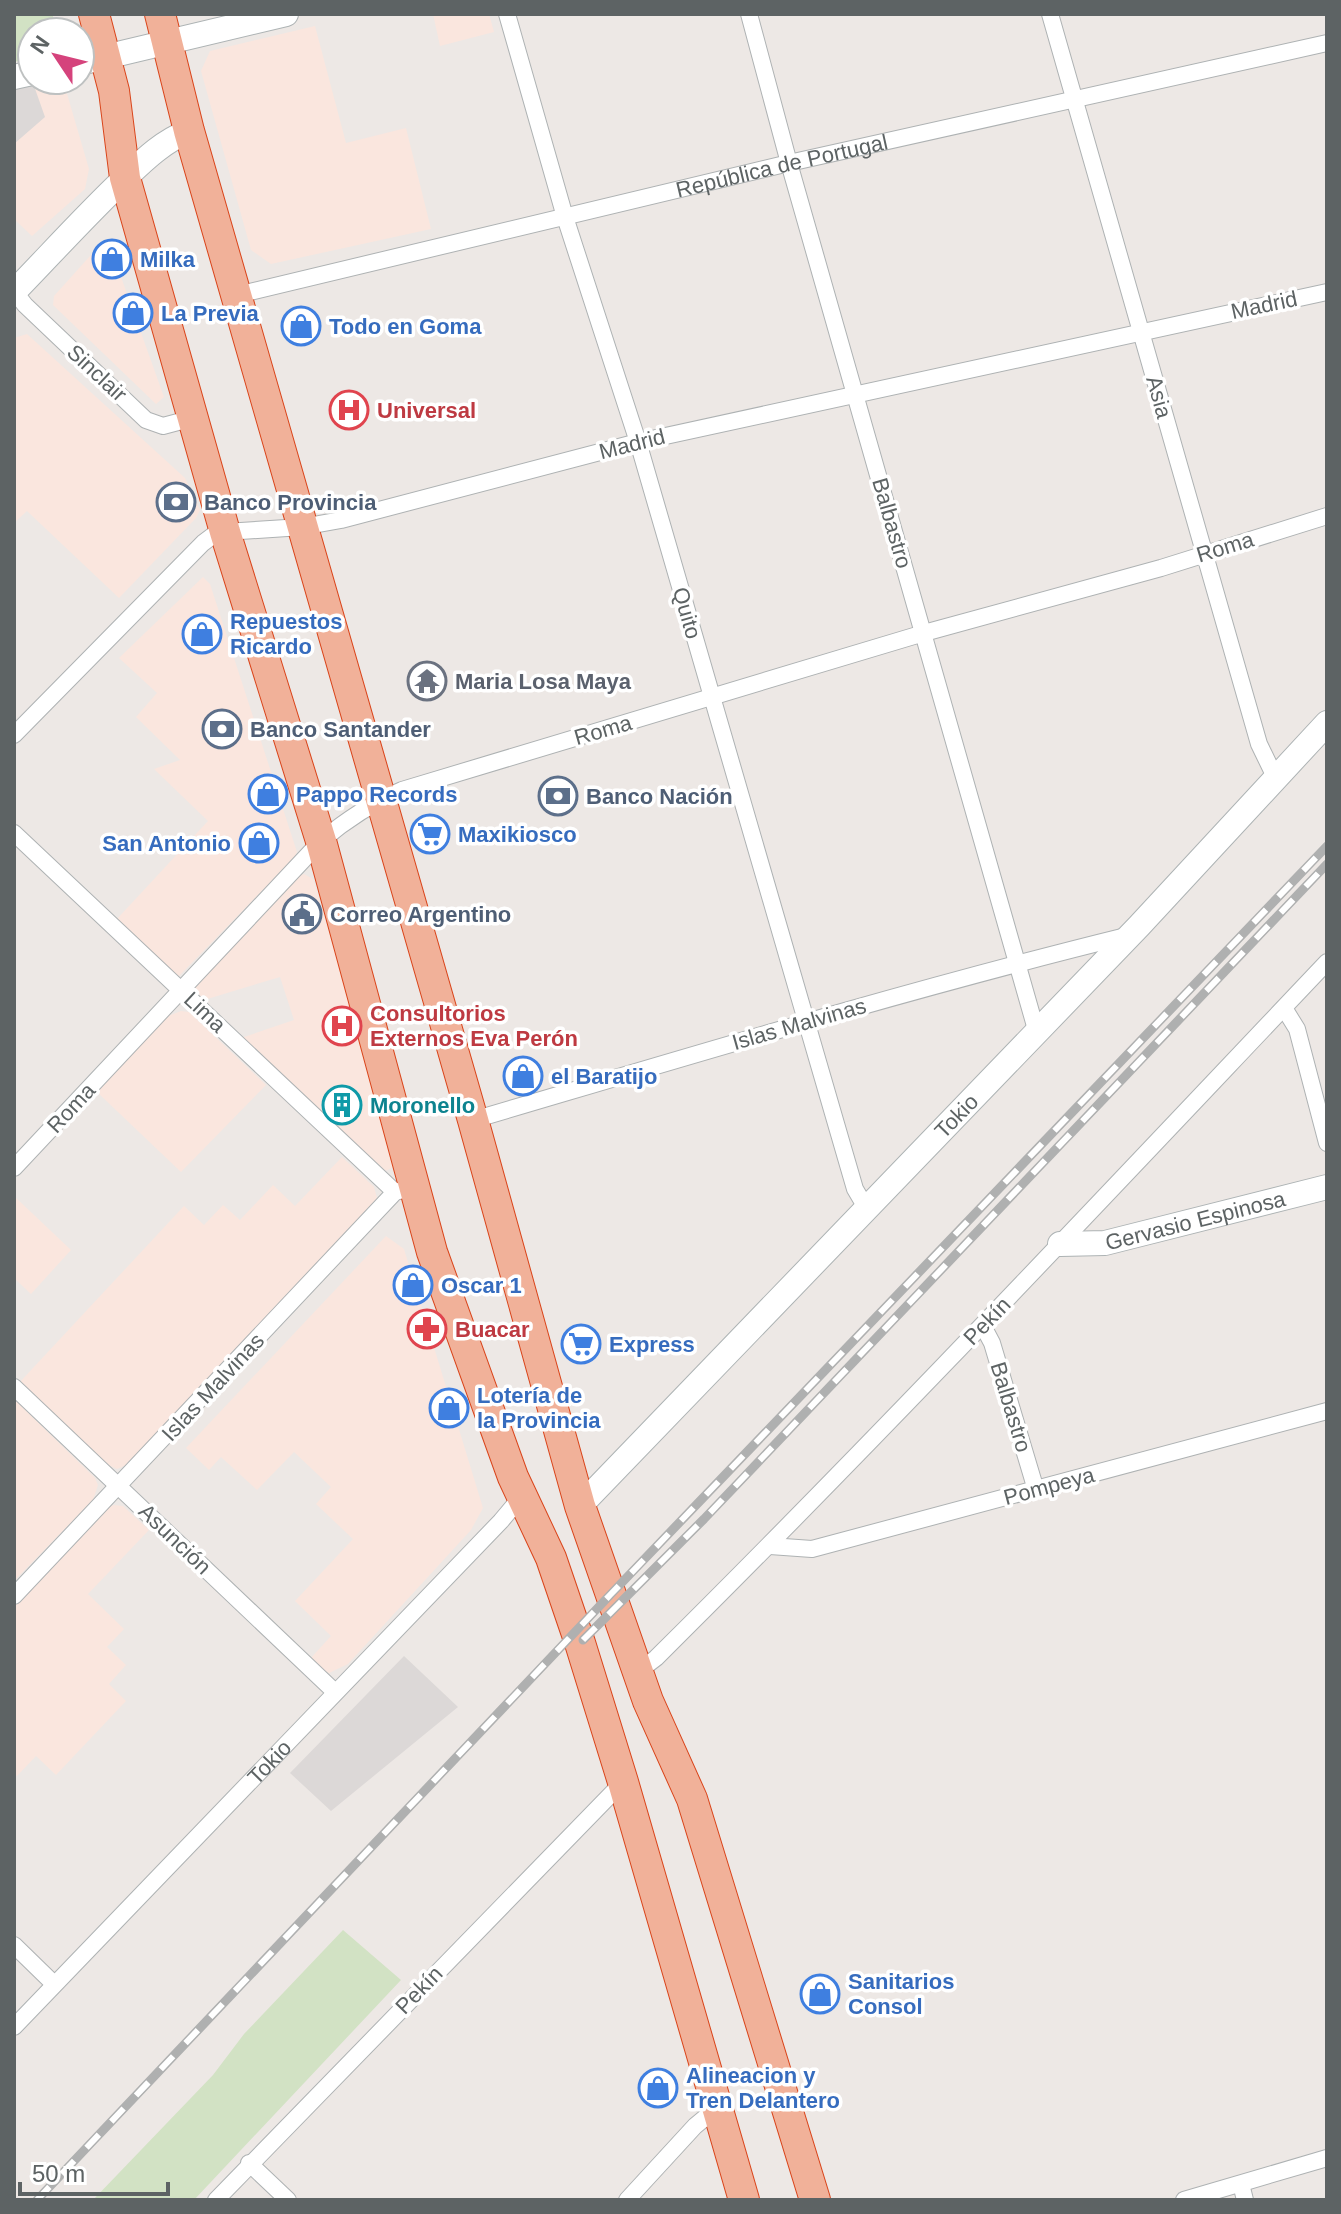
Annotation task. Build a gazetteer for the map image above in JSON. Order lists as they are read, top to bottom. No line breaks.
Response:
{"streets":{"street":["República de Portugal","Madrid","Sinclair","Asia","Balbastro","Roma","Quito","Lima","Islas Malvinas","Tokio","Gervasio Espinosa","Pekín","Pompeya","Asunción"]},"crossings":[["República de Portugal","Asia"],["República de Portugal","Balbastro"],["República de Portugal","Quito"],["Madrid","Asia"],["Madrid","Balbastro"],["Madrid","Quito"],["Asia","Roma"],["Asia","Tokio"],["Balbastro","Roma"],["Balbastro","Islas Malvinas"],["Balbastro","Tokio"],["Balbastro","Pekín"],["Balbastro","Pompeya"],["Roma","Quito"],["Roma","Lima"],["Quito","Islas Malvinas"],["Quito","Tokio"],["Lima","Islas Malvinas"],["Islas Malvinas","Tokio"],["Islas Malvinas","Asunción"],["Tokio","Asunción"],["Gervasio Espinosa","Pekín"],["Pekín","Pompeya"]],"places":{"shop":["Milka","La Previa","Todo en Goma","Repuestos Ricardo","Pappo Records","San Antonio","el Baratijo","Oscar 1","Lotería de la Provincia","Sanitarios Consol","Alineacion y Tren Delantero"],"hospital":["Universal","Consultorios Externos Eva Perón"],"bank":["Banco Provincia","Banco Santander","Banco Nación"],"temple":["Maria Losa Maya"],"supermarket":["Maxikiosco","Express"],"public building":["Correo Argentino"],"building":["Moronello"],"pharmacy":["Buacar"]},"scale_bar":"50 m","north":"top left"}
